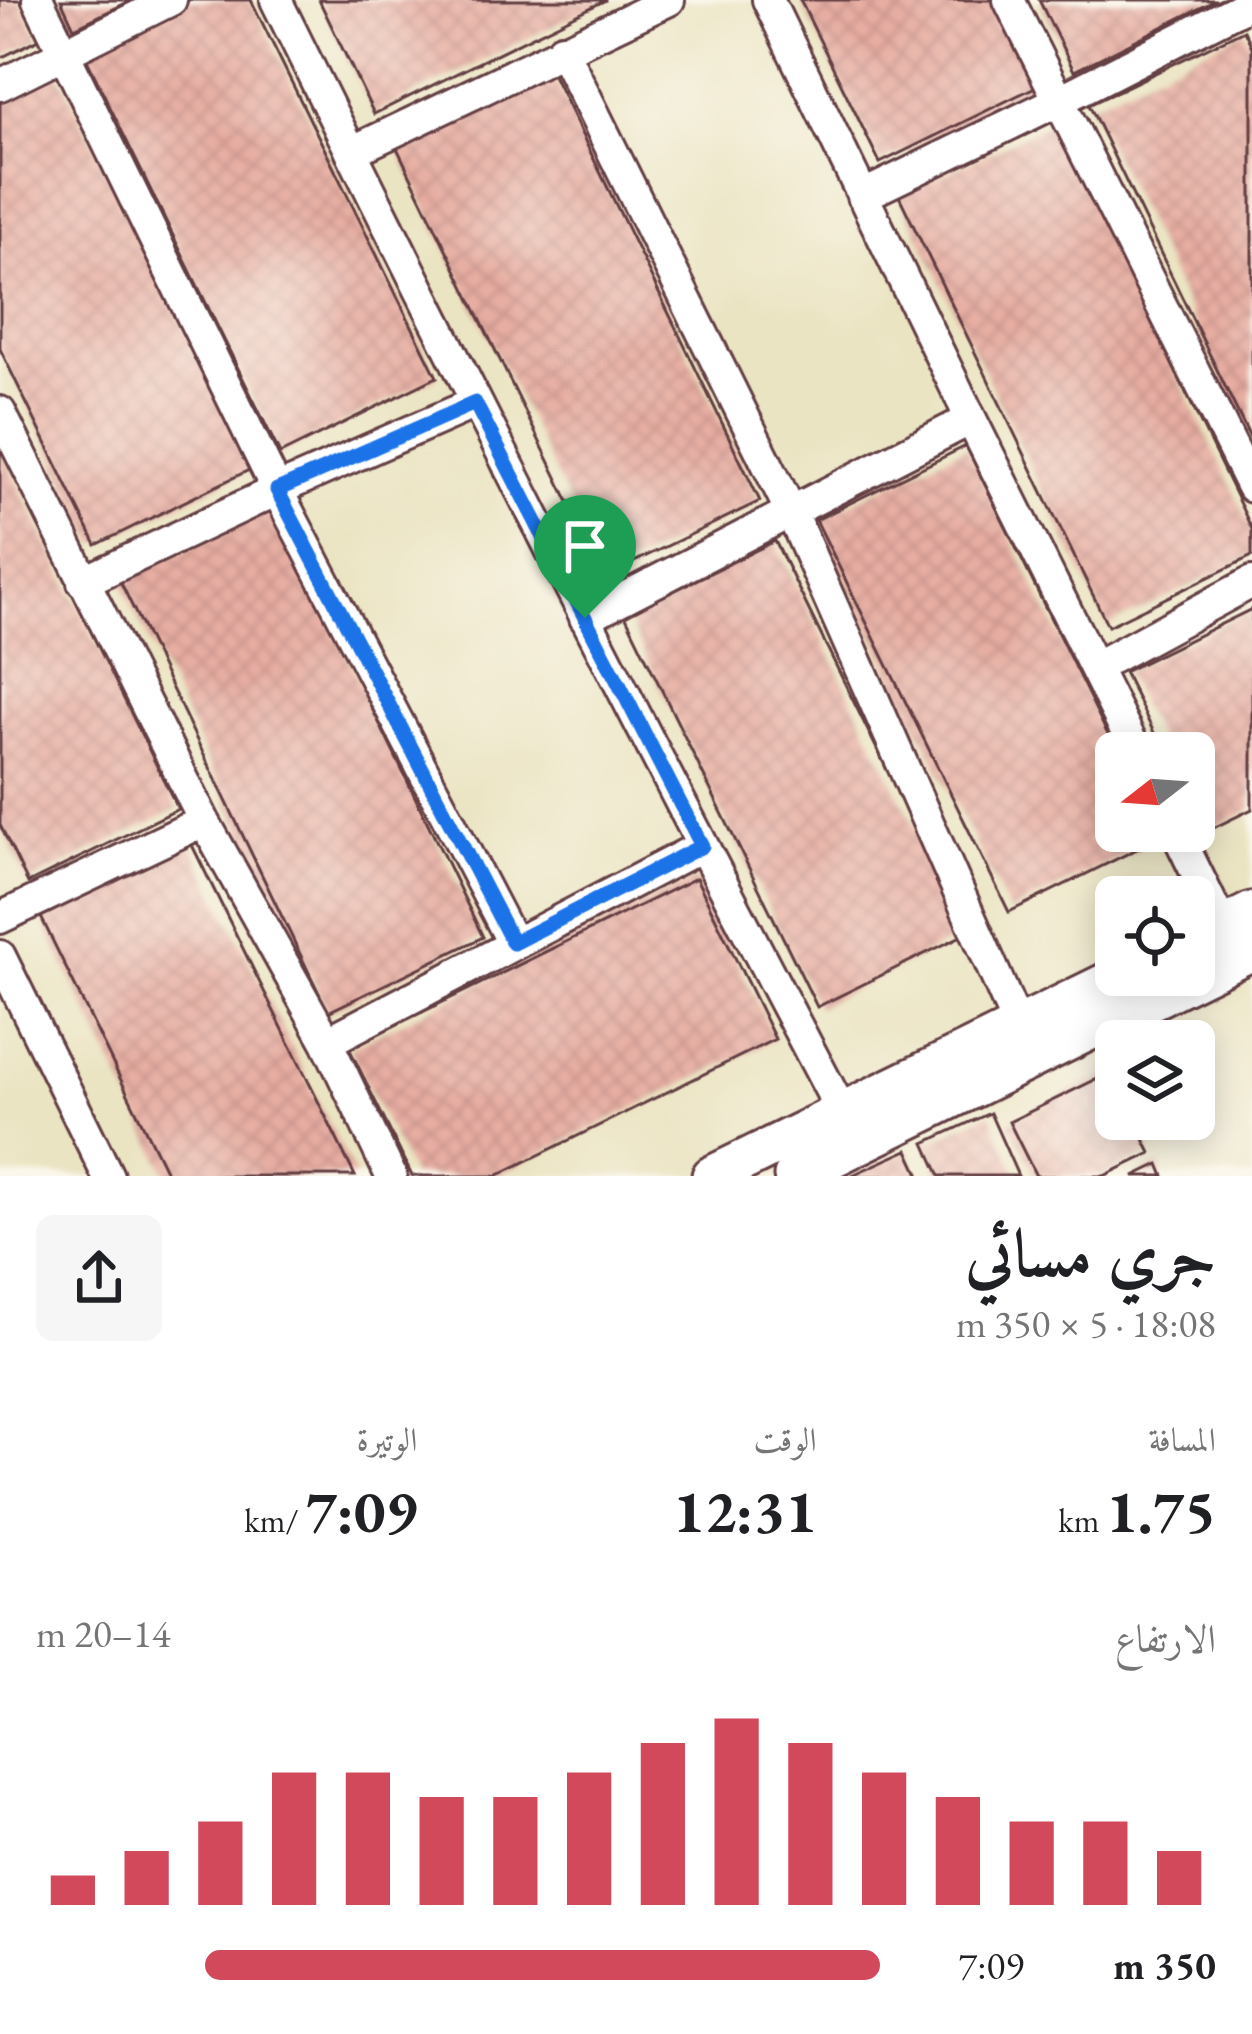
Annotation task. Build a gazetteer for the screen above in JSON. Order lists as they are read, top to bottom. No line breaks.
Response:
{"north":"left","page":{"heading":["جري مسائي","18:08 · 5 × 350 m"],"stats":[["المسافة","1.75 km"],["الوقت","12:31"],["الوتيرة","7:09 /km"]],"chart":["الارتفاع","14–20 m"],"list":[{"name":"350 m","note":"7:09"}]}}
